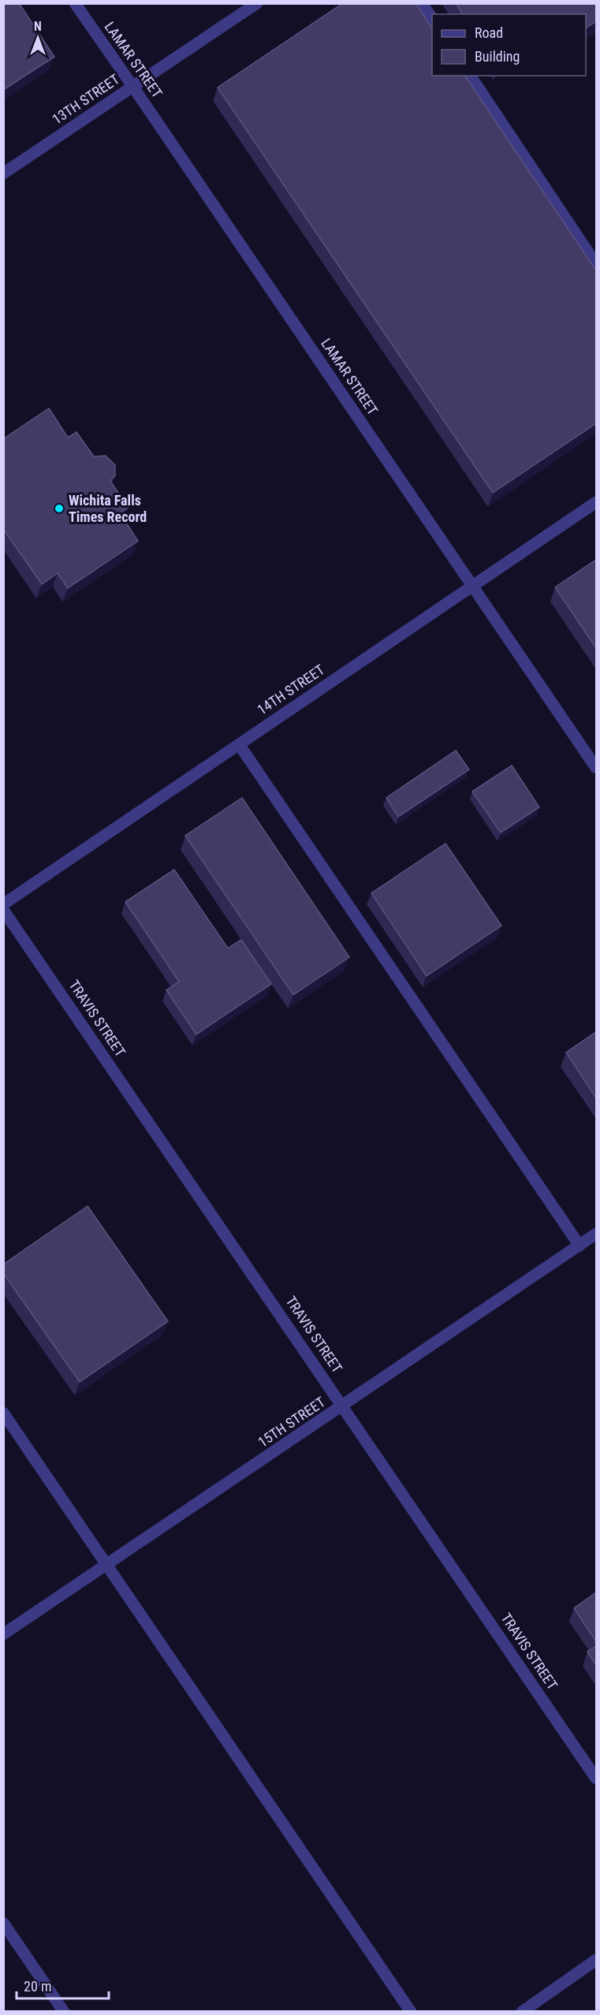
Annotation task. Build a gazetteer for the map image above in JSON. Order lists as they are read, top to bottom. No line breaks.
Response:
{"streets":{"street":["LAMAR STREET","13TH STREET","14TH STREET","TRAVIS STREET","15TH STREET"]},"crossings":[["LAMAR STREET","13TH STREET"],["LAMAR STREET","14TH STREET"],["TRAVIS STREET","15TH STREET"]],"places":["Wichita Falls Times Record"],"legend":["Road","Building"],"scale_bar":"20 m","north":"top"}
